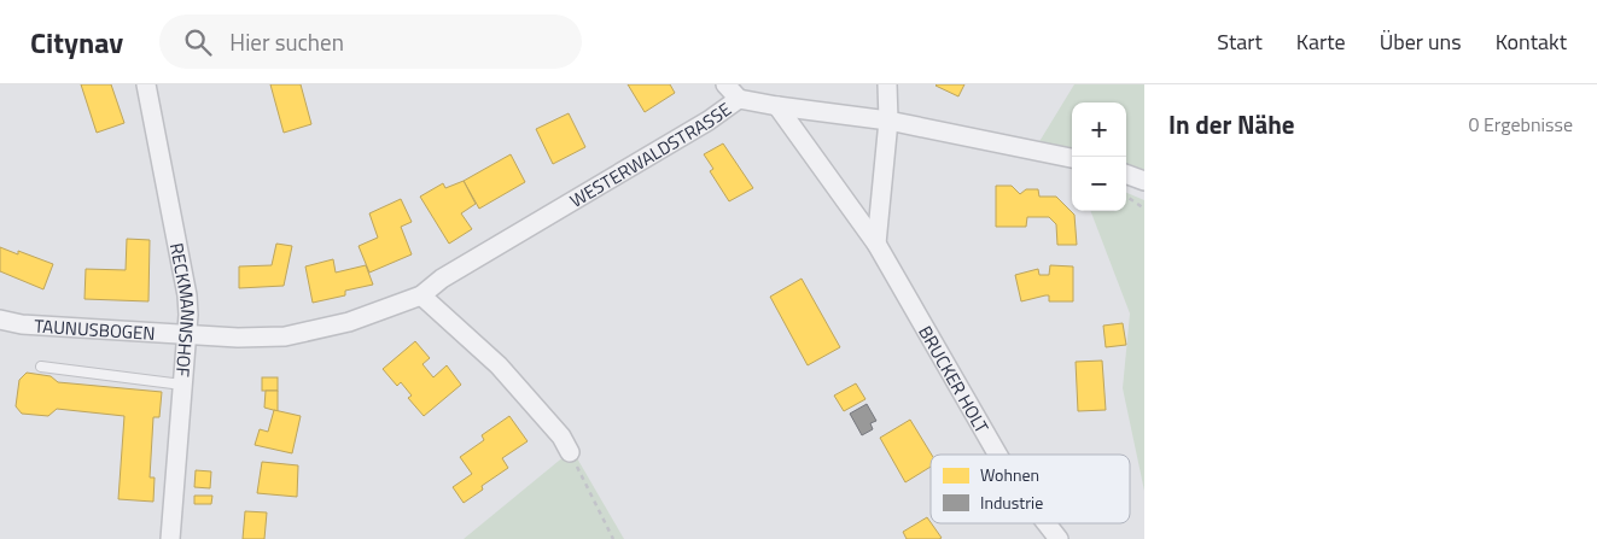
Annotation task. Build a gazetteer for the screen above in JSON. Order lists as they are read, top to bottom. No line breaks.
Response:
{"streets":{"street":["WESTERWALDSTRASSE","RECKMANNSHOF","TAUNUSBOGEN","BRUCKER HOLT"]},"crossings":[["WESTERWALDSTRASSE","RECKMANNSHOF"],["WESTERWALDSTRASSE","TAUNUSBOGEN"],["WESTERWALDSTRASSE","BRUCKER HOLT"],["RECKMANNSHOF","TAUNUSBOGEN"]],"legend":["Wohnen","Industrie"],"page":{"header":"Citynav","search":"Hier suchen","nav":["Start","Karte","Über uns","Kontakt"],"heading":["In der Nähe","0 Ergebnisse"],"map_buttons":["+","−"]}}
